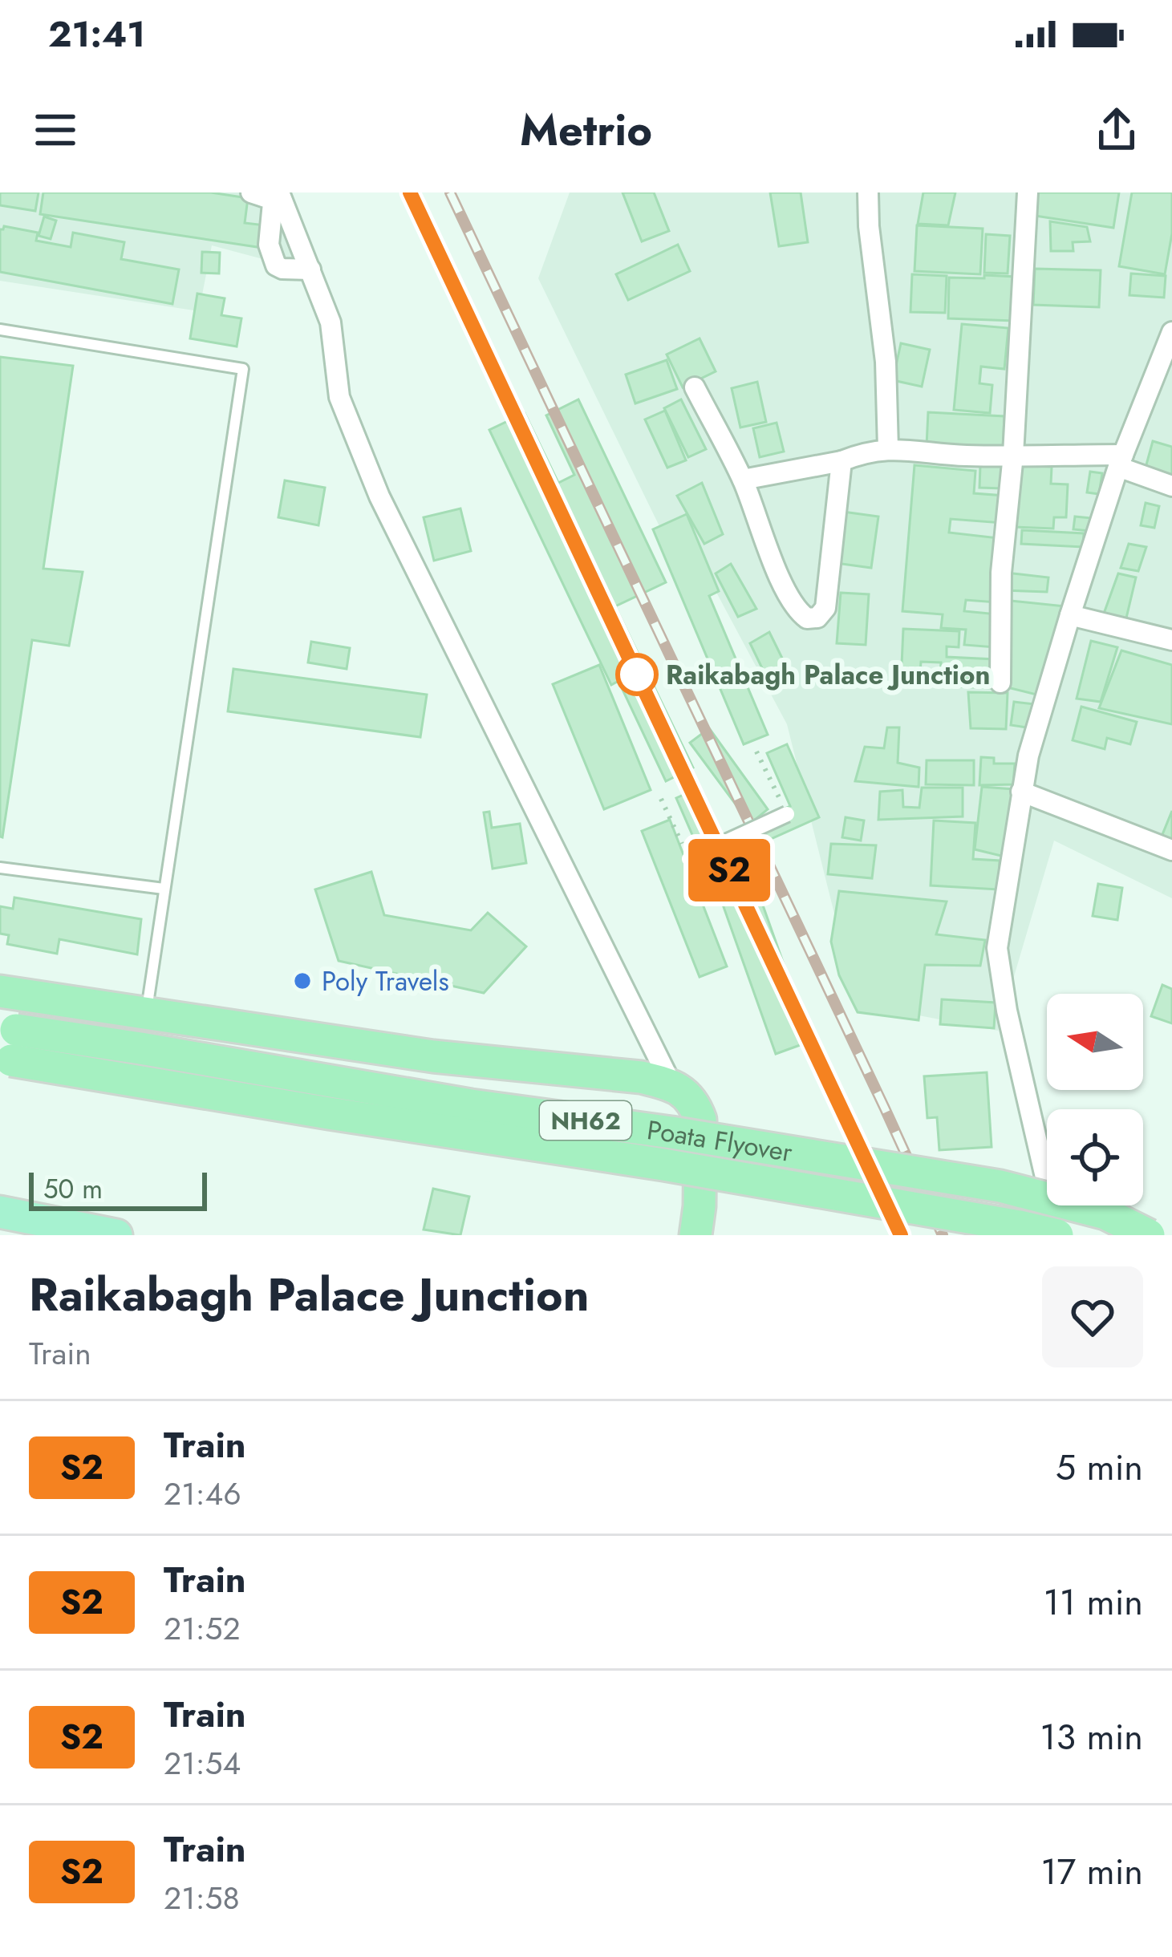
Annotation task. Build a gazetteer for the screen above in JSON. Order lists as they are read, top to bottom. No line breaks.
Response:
{"streets":{"highway":["NH62","Poata Flyover"]},"places":["Raikabagh Palace Junction","Poly Travels"],"scale_bar":"50 m","north":"left","page":{"status":"21:41","header":"Metrio","on_map":"S2","scale":"50 m","heading":["Raikabagh Palace Junction","Train"],"list":[{"mark":"S2","name":"Train","note":"21:46","value":"5 min"},{"mark":"S2","name":"Train","note":"21:52","value":"11 min"},{"mark":"S2","name":"Train","note":"21:54","value":"13 min"},{"mark":"S2","name":"Train","note":"21:58","value":"17 min"}]}}
